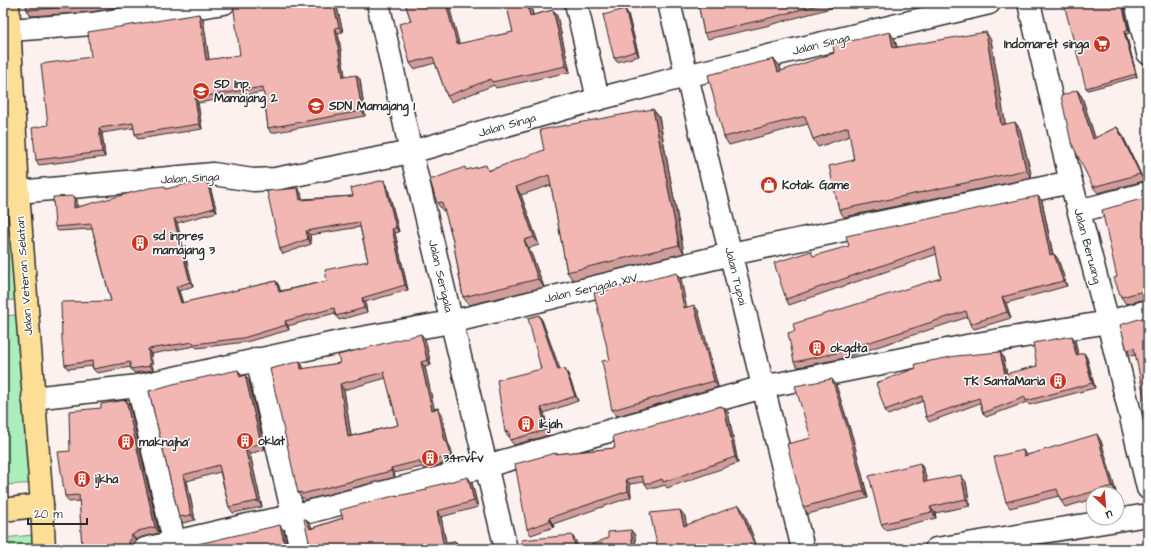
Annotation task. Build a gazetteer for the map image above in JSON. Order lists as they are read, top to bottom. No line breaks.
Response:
{"streets":{"main road":["Jalan Veteran Selatan"],"street":["Jalan Singa","Jalan Beruang","Jalan Serigala","Jalan Tupai","Jalan Serigala XIV"]},"crossings":[["Jalan Singa","Jalan Veteran Selatan"],["Jalan Singa","Jalan Serigala"],["Jalan Singa","Jalan Tupai"],["Jalan Beruang","Jalan Serigala XIV"],["Jalan Veteran Selatan","Jalan Serigala XIV"],["Jalan Serigala","Jalan Serigala XIV"],["Jalan Tupai","Jalan Serigala XIV"]],"places":{"supermarket":["Indomaret singa"],"school or university":["SD Inp. Mamajang 2","SDN Mamajang 1"],"shop":["Kotak Game"],"building":["sd inpres mamajang 3","okgdta","TK SantaMaria","ikjah","oklat","maknajha'","34rvfv","ijkha"]},"scale_bar":"20 m","north":"bottom right"}
